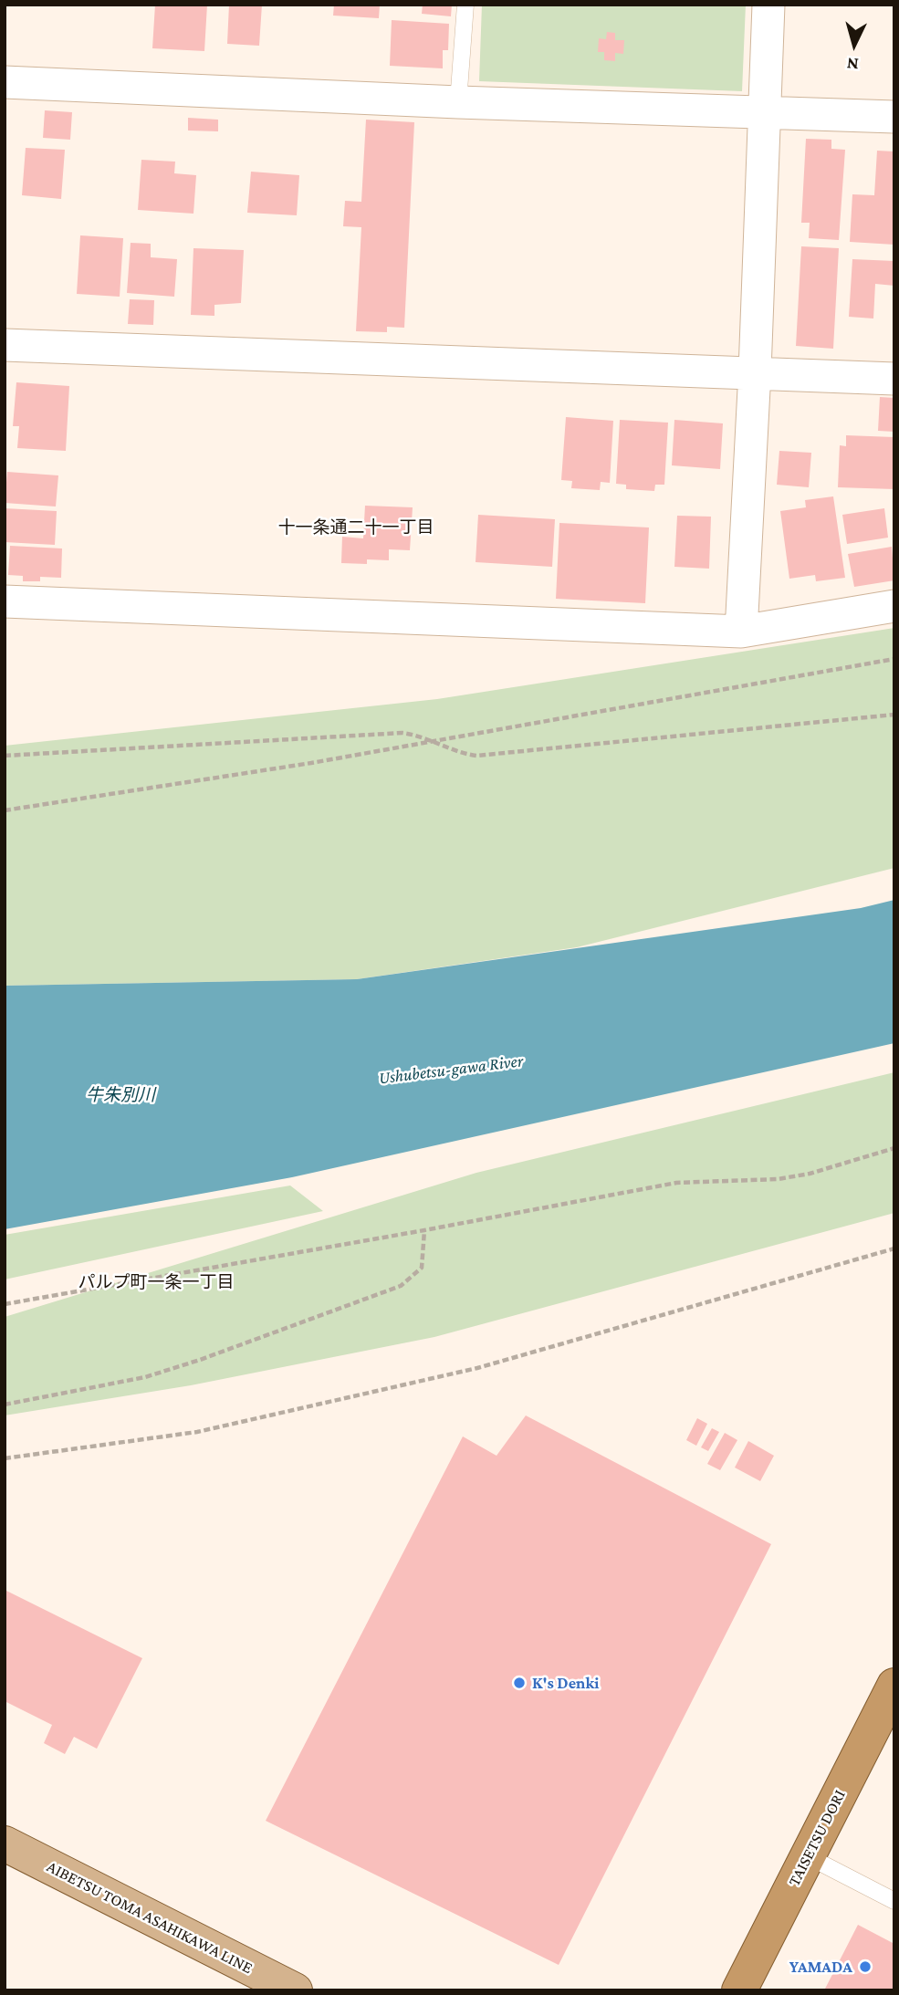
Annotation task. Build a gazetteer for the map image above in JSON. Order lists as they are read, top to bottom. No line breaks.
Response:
{"streets":{"highway":["TAISETSU DORI"],"main road":["AIBETSU TOMA ASAHIKAWA LINE"]},"districts":["十一条通二十一丁目","パルプ町一条一丁目"],"water":["Ushubetsu-gawa River","牛朱別川"],"places":["K's Denki","YAMADA"],"north":"bottom"}
